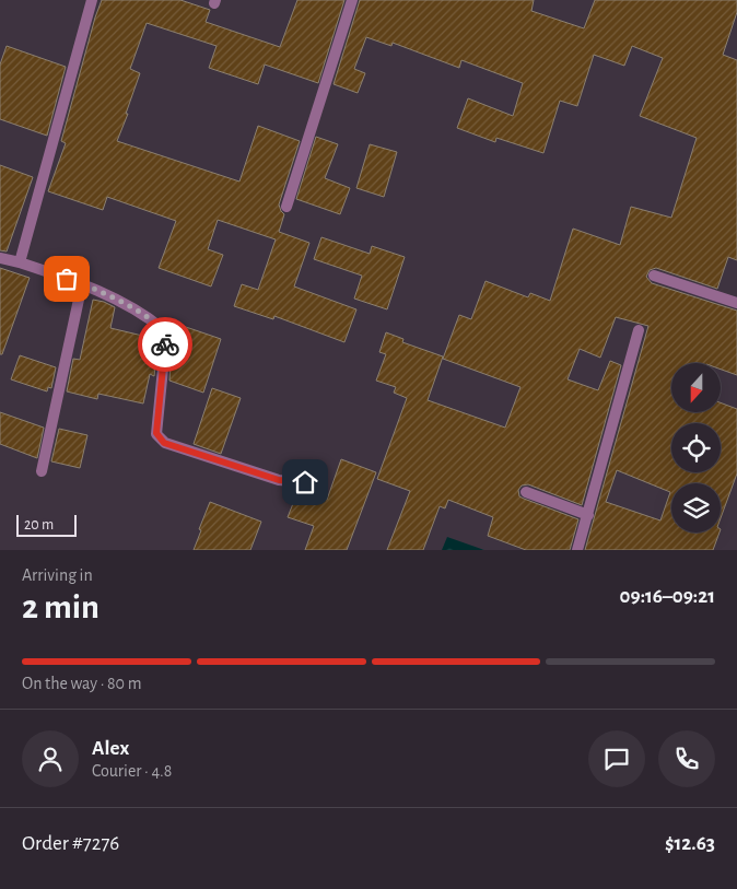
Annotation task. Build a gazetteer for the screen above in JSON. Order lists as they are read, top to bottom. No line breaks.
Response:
{"scale_bar":"20 m","north":"bottom","page":{"scale":"20 m","heading":["2 min","Arriving in","09:16–09:21"],"panel":["Alex","Courier · 4.8","Order #7276","$12.63"],"bar":"On the way · 80 m"}}
